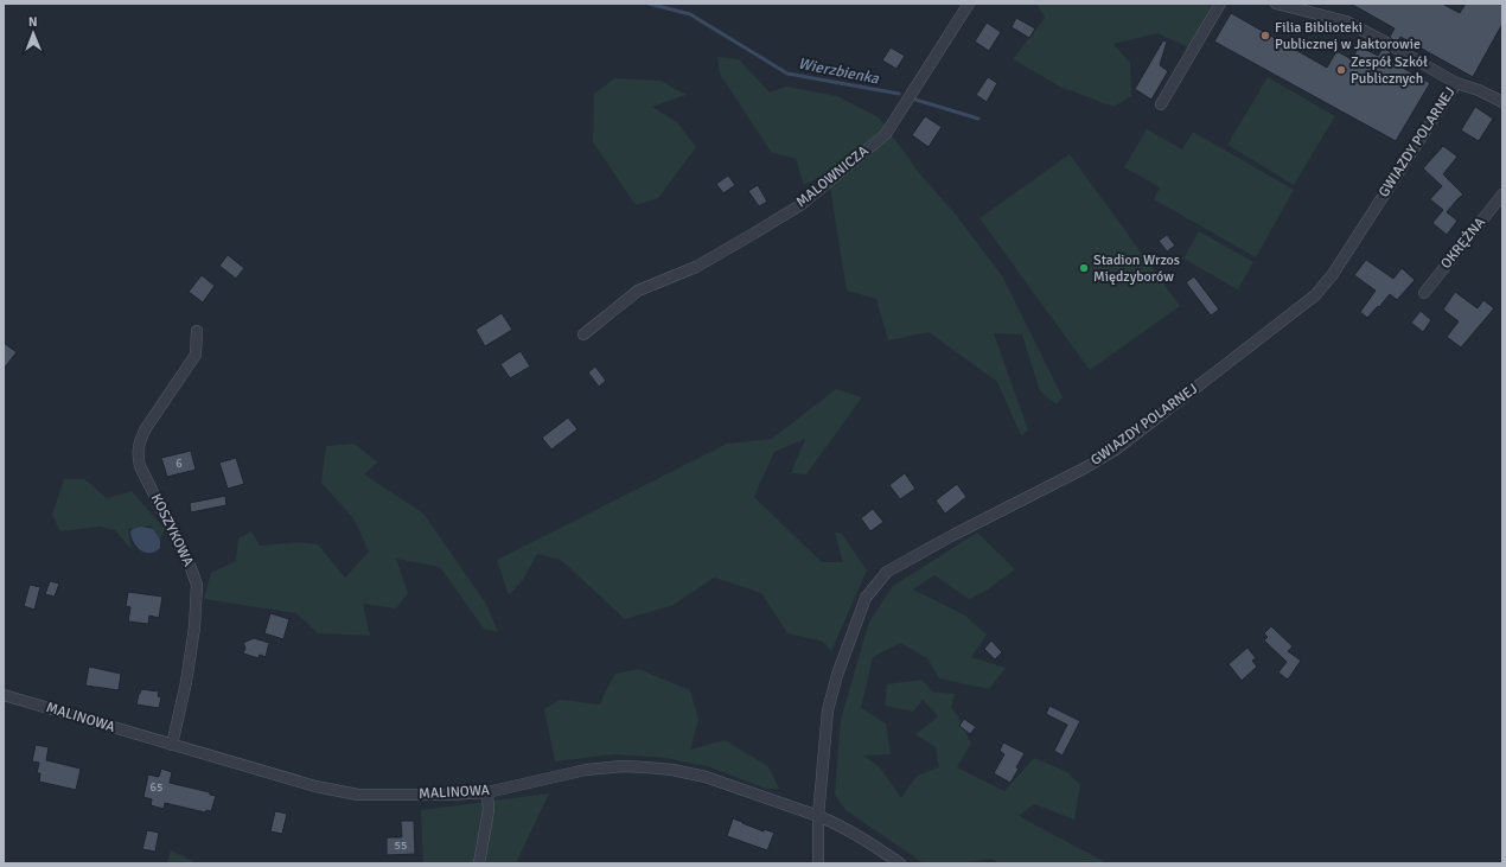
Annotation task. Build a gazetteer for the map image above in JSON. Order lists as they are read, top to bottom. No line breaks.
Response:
{"streets":{"street":["GWIAZDY POLARNEJ","MALOWNICZA","OKRĘŻNA","KOSZYKOWA","MALINOWA"]},"crossings":[["GWIAZDY POLARNEJ","MALINOWA"],["KOSZYKOWA","MALINOWA"]],"water":["Wierzbienka"],"places":["Filia Biblioteki Publicznej w Jaktorowie","Zespół Szkół Publicznych","Stadion Wrzos Międzyborów"],"house_numbers":["6","65","55"],"north":"top"}
